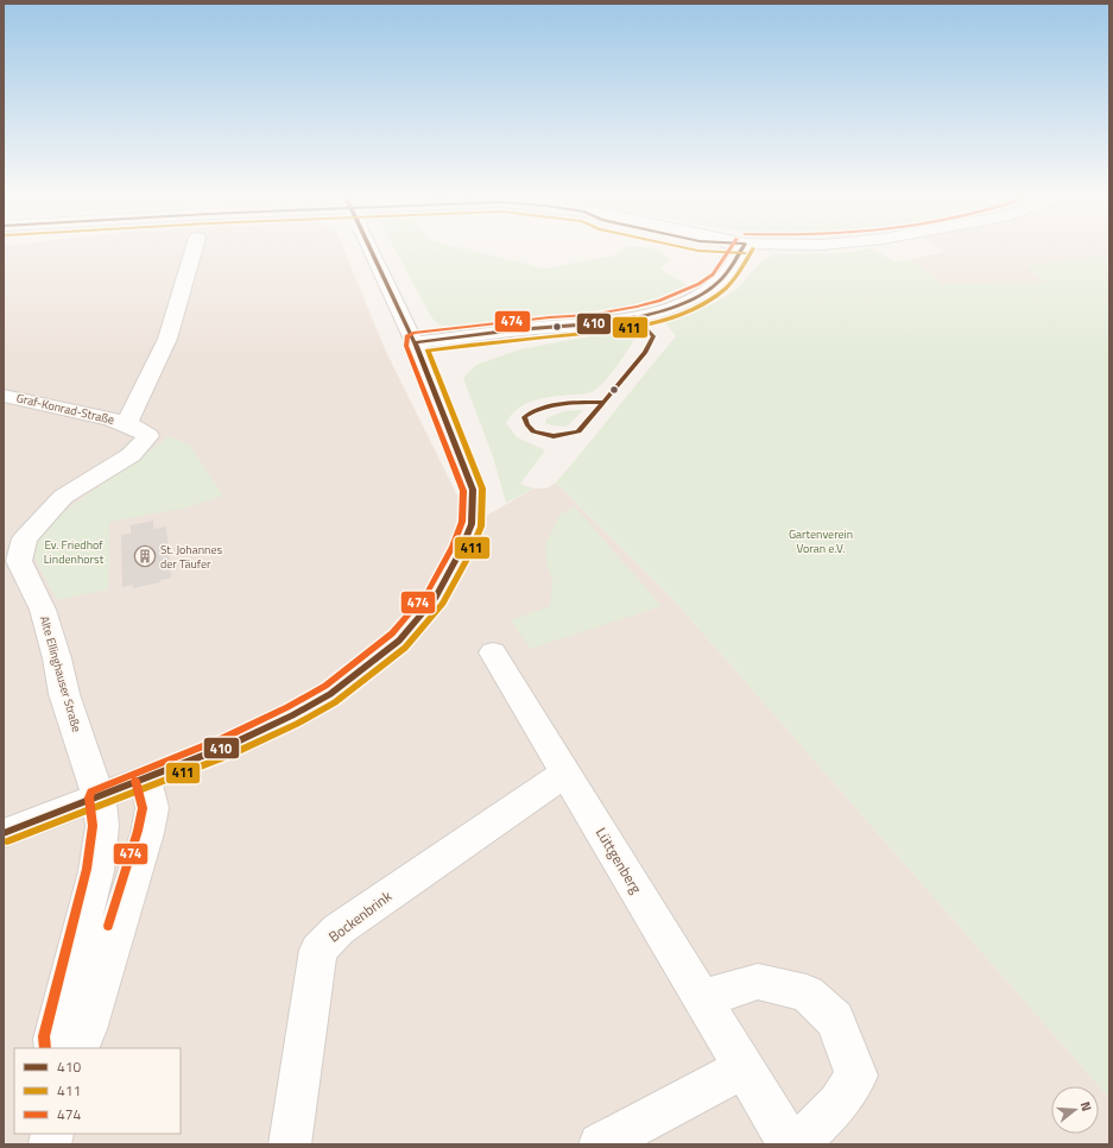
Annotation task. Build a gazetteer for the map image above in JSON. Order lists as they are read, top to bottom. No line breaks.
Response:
{"streets":{"street":["Graf-Konrad-Straße","Alte Ellinghauser Straße","Lüttgenberg","Bockenbrink"]},"crossings":[["Graf-Konrad-Straße","Alte Ellinghauser Straße"],["Lüttgenberg","Bockenbrink"]],"parks":["Gartenverein Voran e.V.","Ev. Friedhof Lindenhorst"],"places":{"building":["St. Johannes der Täufer"]},"lines":["transit line 410","transit line 411","transit line 474"],"legend":["410","411","474"],"north":"right"}
